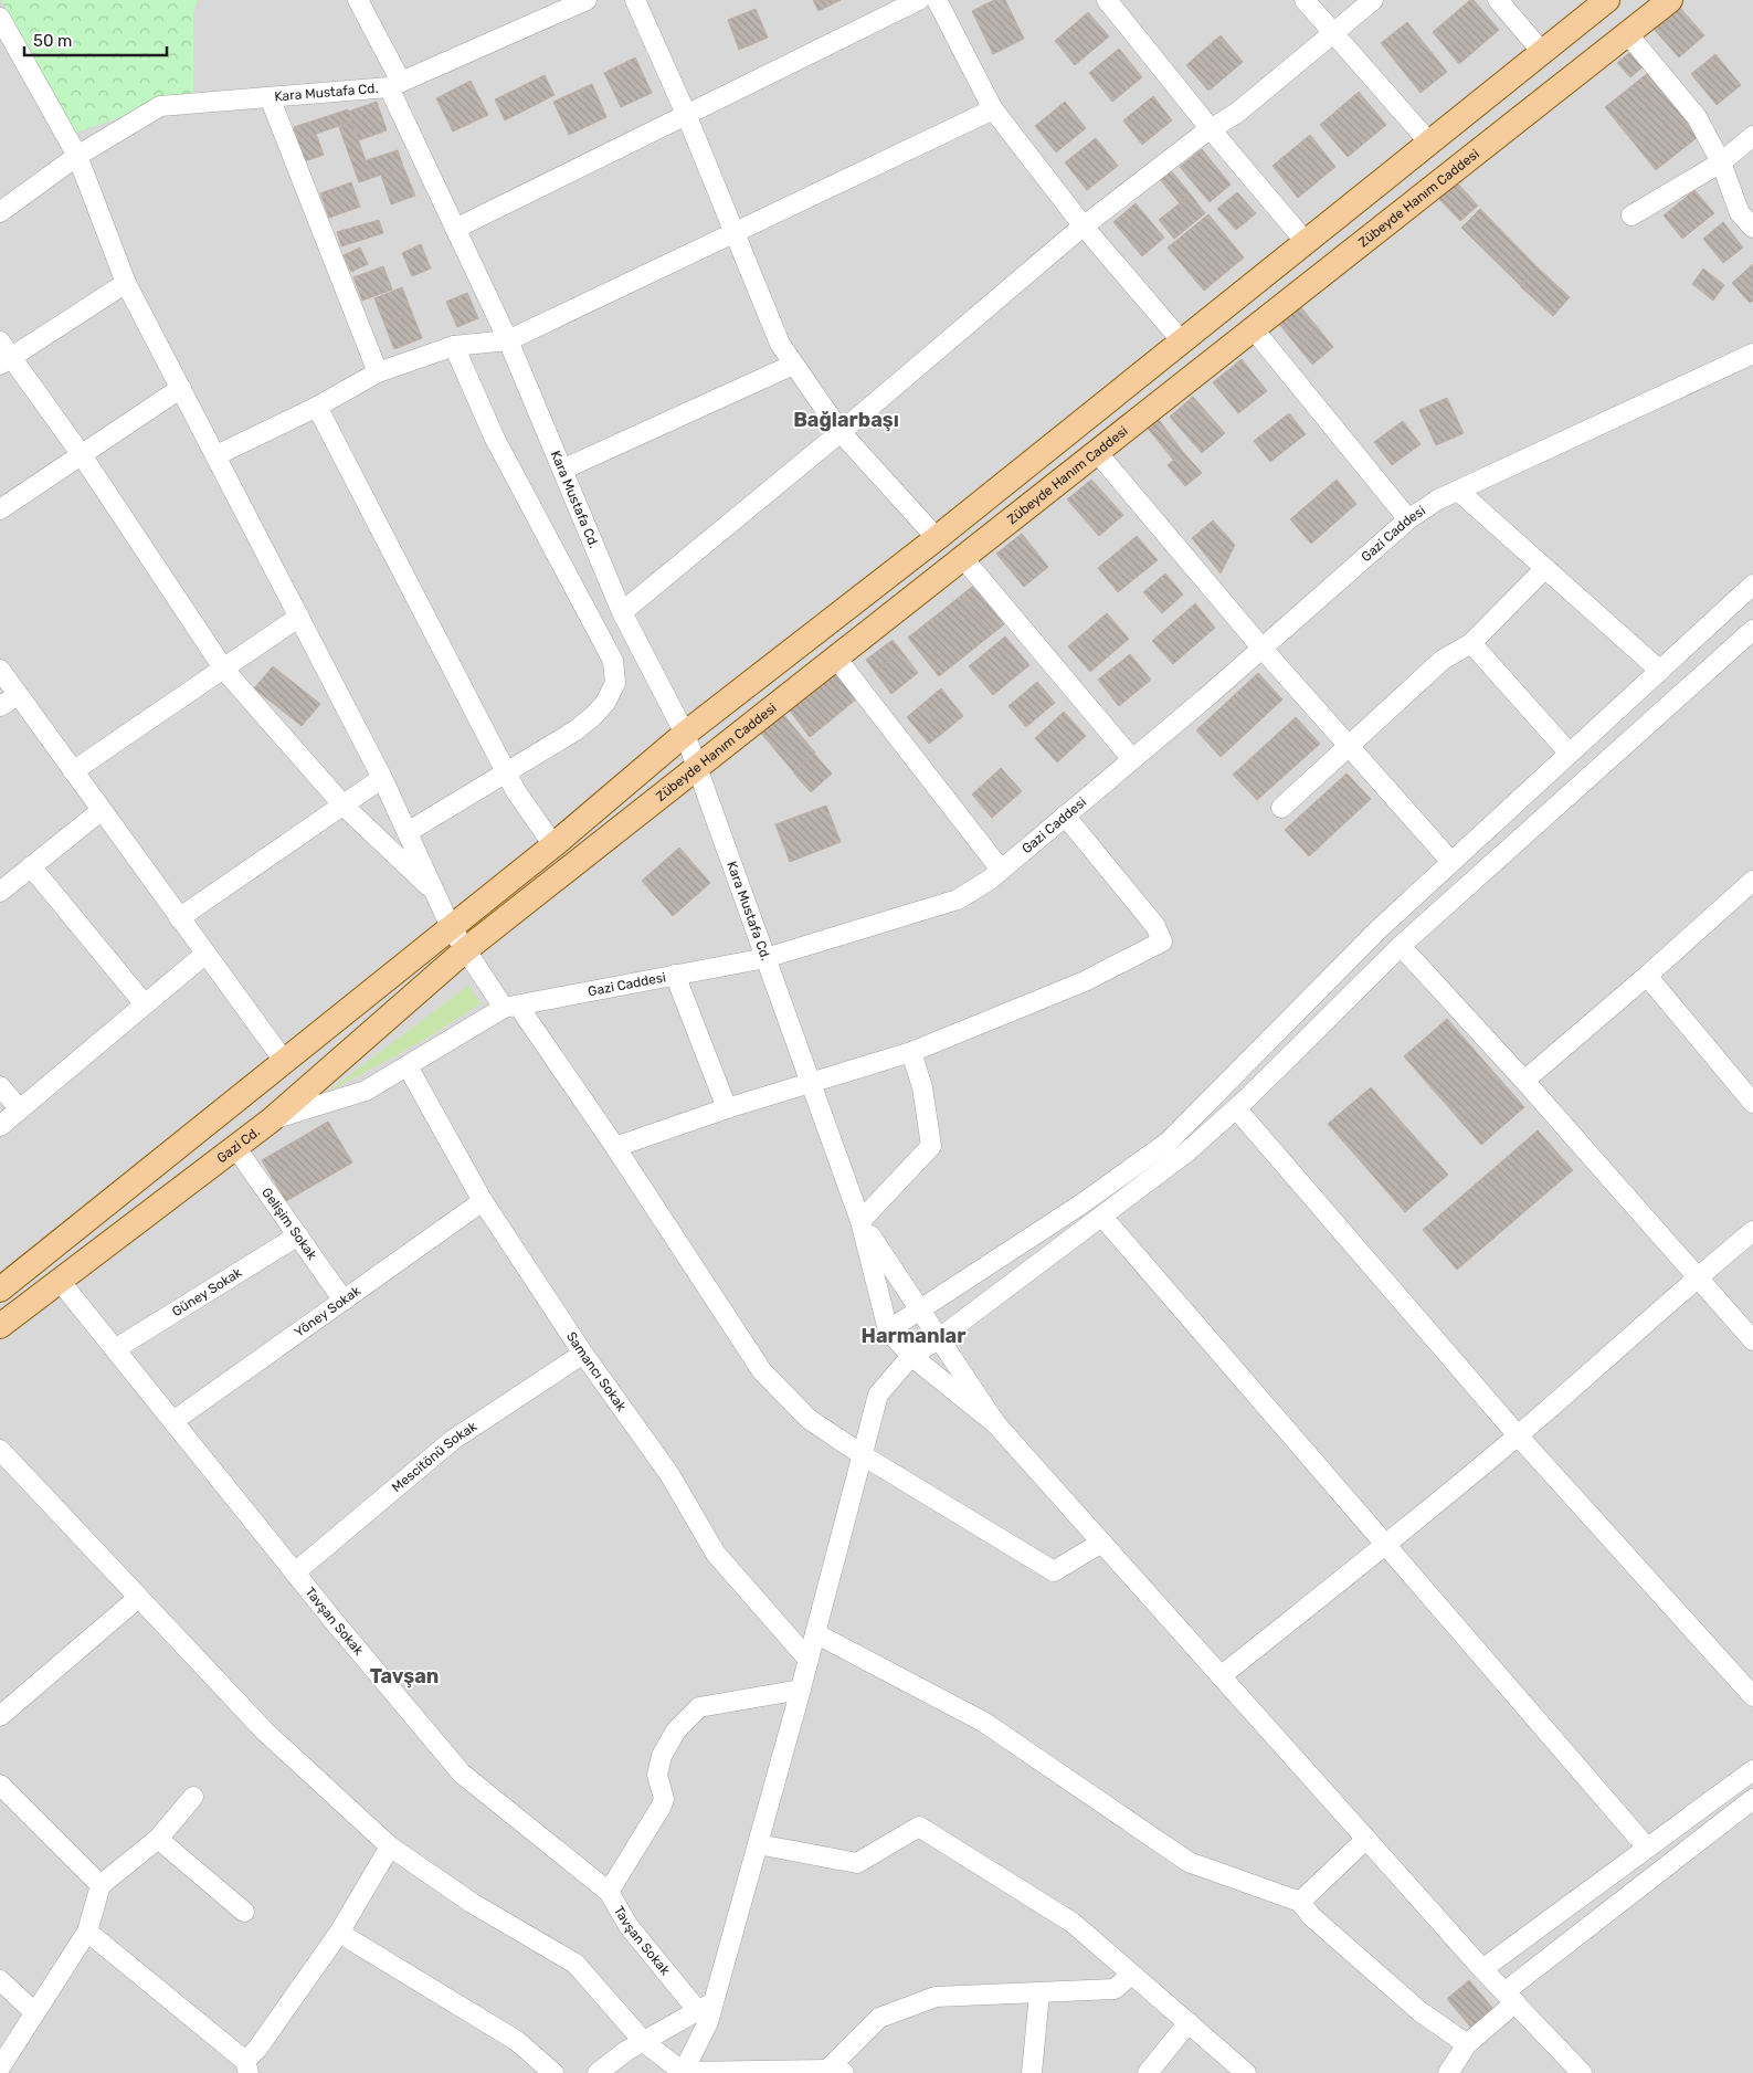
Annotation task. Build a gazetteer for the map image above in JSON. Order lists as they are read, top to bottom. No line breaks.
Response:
{"streets":{"main road":["Zübeyde Hanım Caddesi","Gazi Cd."],"street":["Kara Mustafa Cd.","Gazi Caddesi","Gelişim Sokak","Güney Sokak","Yöney Sokak","Samancı Sokak","Mescitönü Sokak","Tavşan Sokak"]},"crossings":[["Kara Mustafa Cd.","Zübeyde Hanım Caddesi"],["Kara Mustafa Cd.","Gazi Caddesi"],["Zübeyde Hanım Caddesi","Gazi Cd."],["Gazi Caddesi","Gazi Cd."],["Gazi Caddesi","Samancı Sokak"],["Gazi Cd.","Gelişim Sokak"],["Gazi Cd.","Tavşan Sokak"],["Gelişim Sokak","Güney Sokak"],["Gelişim Sokak","Yöney Sokak"],["Güney Sokak","Tavşan Sokak"],["Yöney Sokak","Samancı Sokak"],["Yöney Sokak","Tavşan Sokak"],["Samancı Sokak","Mescitönü Sokak"],["Mescitönü Sokak","Tavşan Sokak"]],"districts":["Bağlarbaşı","Harmanlar","Tavşan"],"scale_bar":"50 m"}
